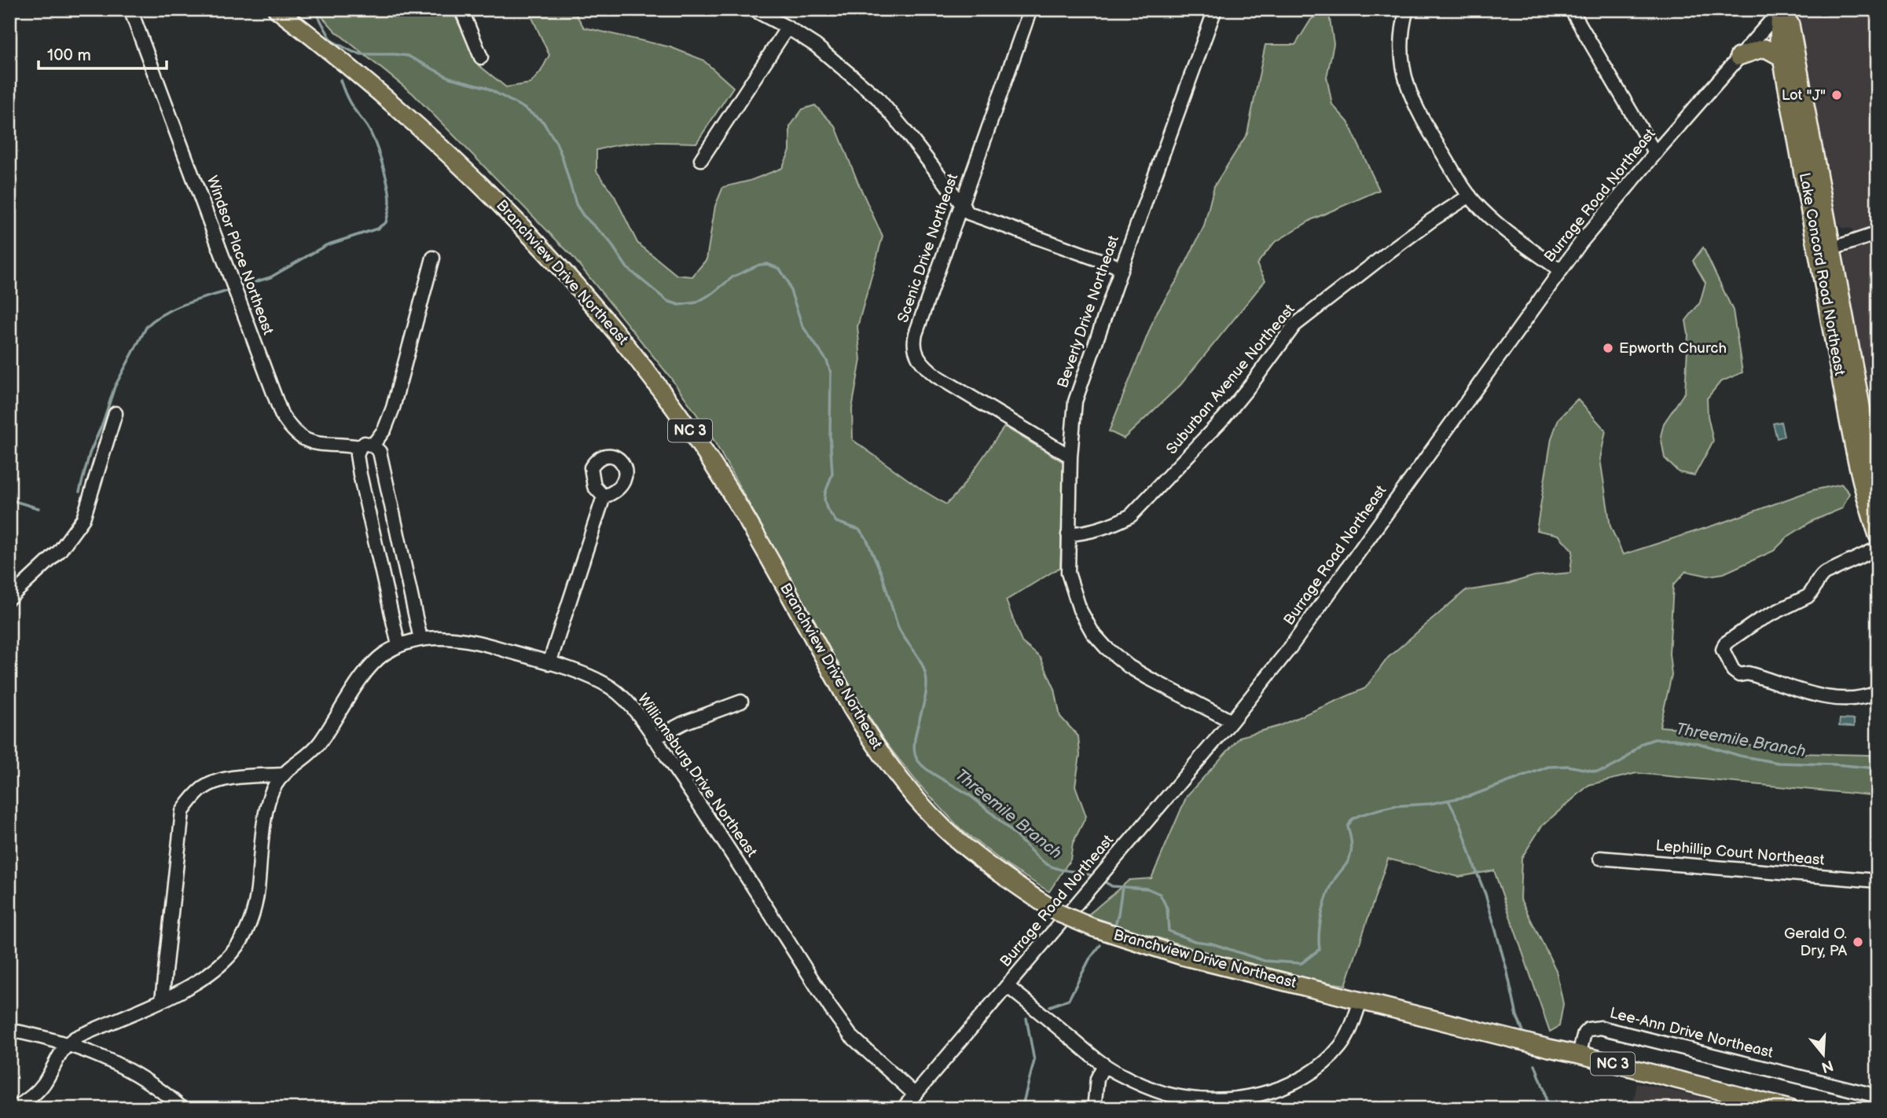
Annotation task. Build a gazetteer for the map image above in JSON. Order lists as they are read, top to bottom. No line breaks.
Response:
{"streets":{"main road":["Branchview Drive Northeast","Lake Concord Road Northeast","NC 3"],"street":["Burrage Road Northeast","Scenic Drive Northeast","Windsor Place Northeast","Beverly Drive Northeast","Suburban Avenue Northeast","Williamsburg Drive Northeast","Lephillip Court Northeast","Lee-Ann Drive Northeast"]},"crossings":[["Burrage Road Northeast","Lake Concord Road Northeast"],["Burrage Road Northeast","Beverly Drive Northeast"],["Burrage Road Northeast","Williamsburg Drive Northeast"],["Scenic Drive Northeast","Beverly Drive Northeast"],["Branchview Drive Northeast","Lee-Ann Drive Northeast"],["Beverly Drive Northeast","Suburban Avenue Northeast"]],"water":["Threemile Branch"],"places":["Lot \"J\"","Epworth Church","Gerald O. Dry, PA"],"scale_bar":"100 m","north":"bottom"}
